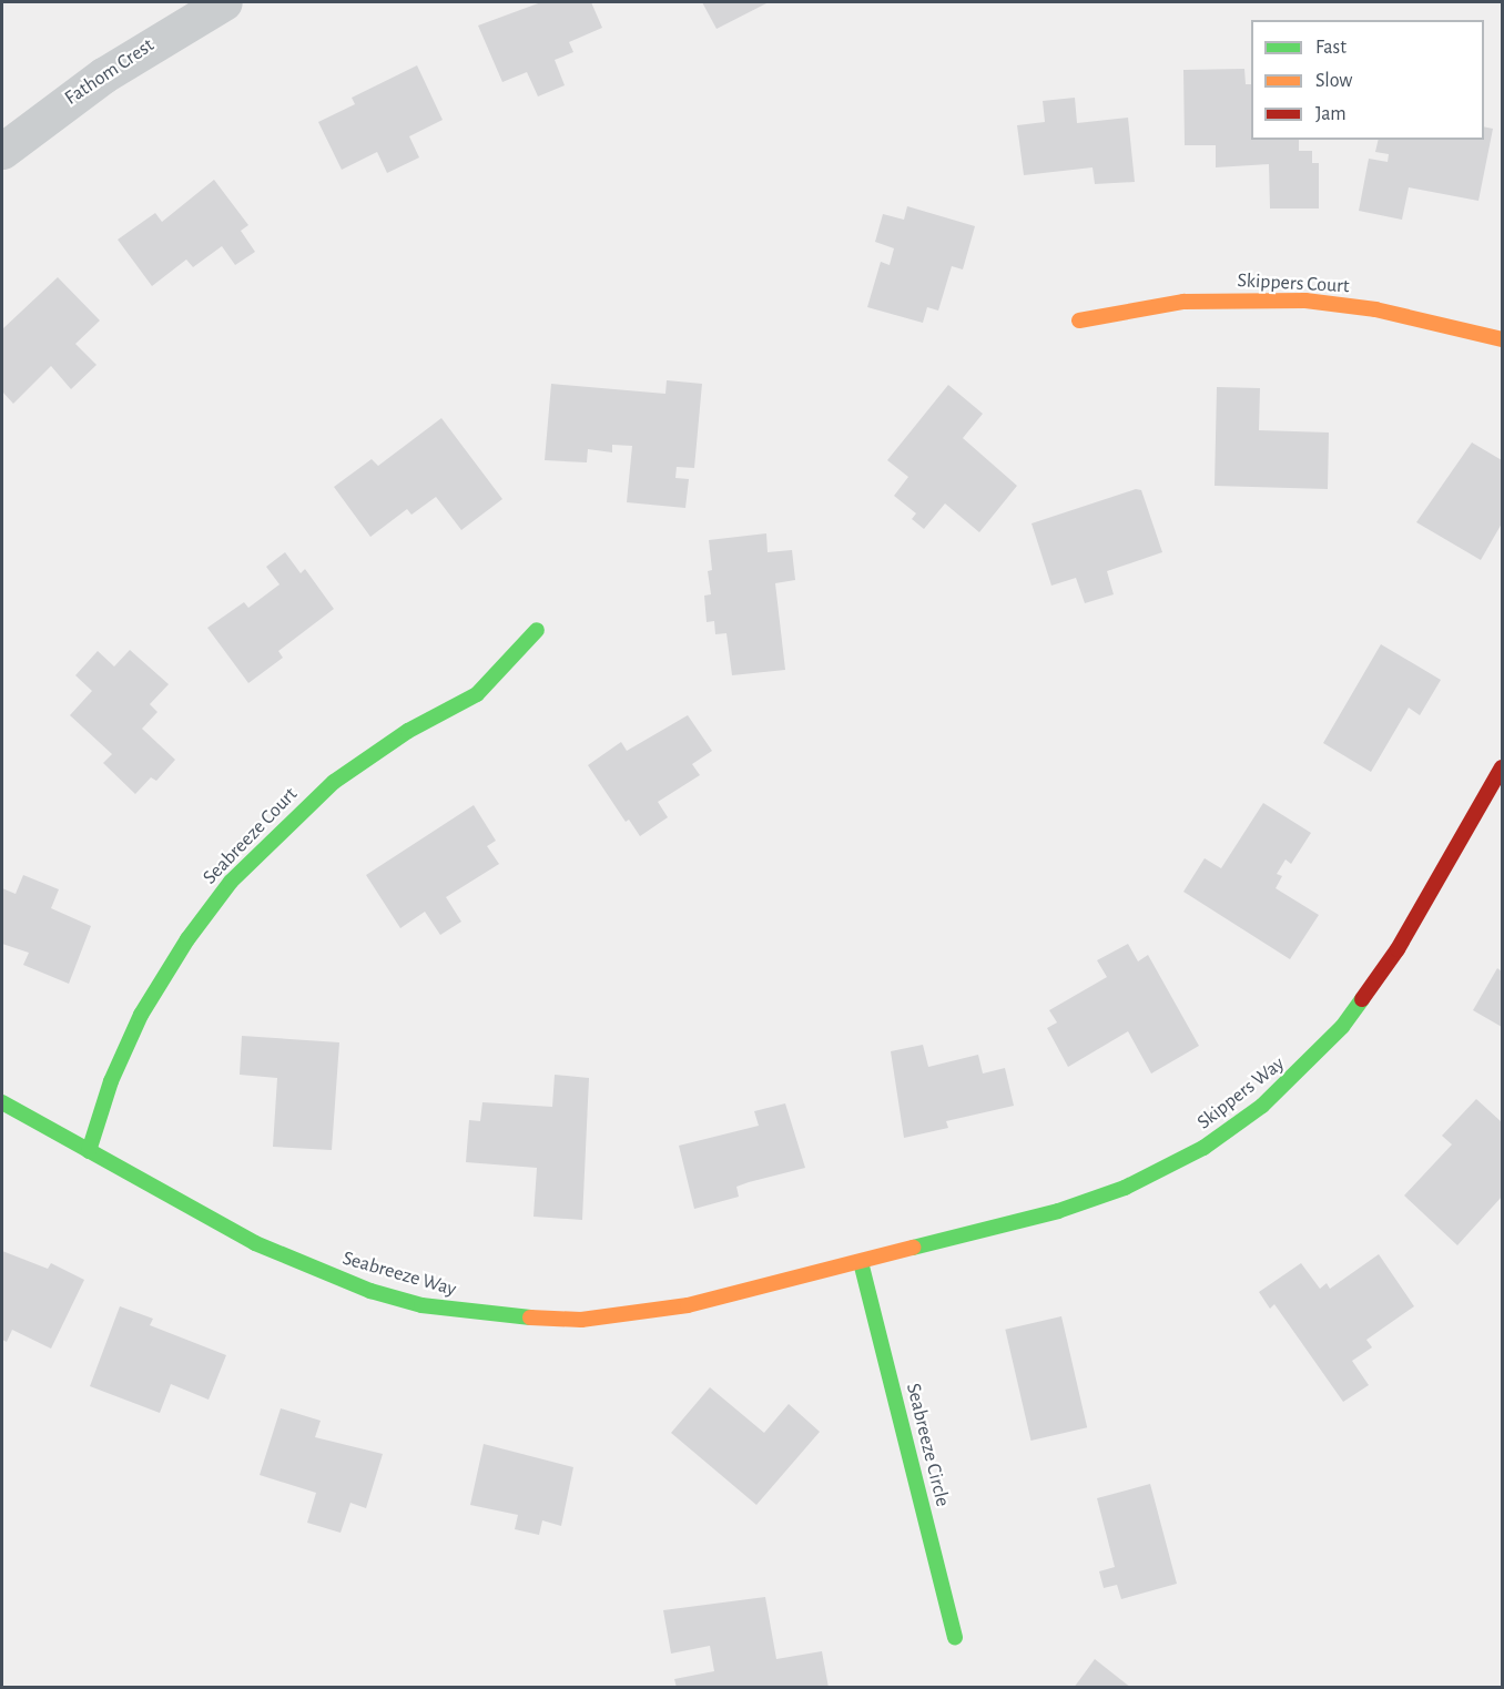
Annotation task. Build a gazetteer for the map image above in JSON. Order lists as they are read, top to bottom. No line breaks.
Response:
{"streets":{"street":["Fathom Crest","Skippers Court","Seabreeze Court","Skippers Way","Seabreeze Way","Seabreeze Circle"]},"crossings":[["Seabreeze Court","Seabreeze Way"],["Skippers Way","Seabreeze Way"],["Skippers Way","Seabreeze Circle"],["Seabreeze Way","Seabreeze Circle"]],"legend":["Fast","Slow","Jam"]}
